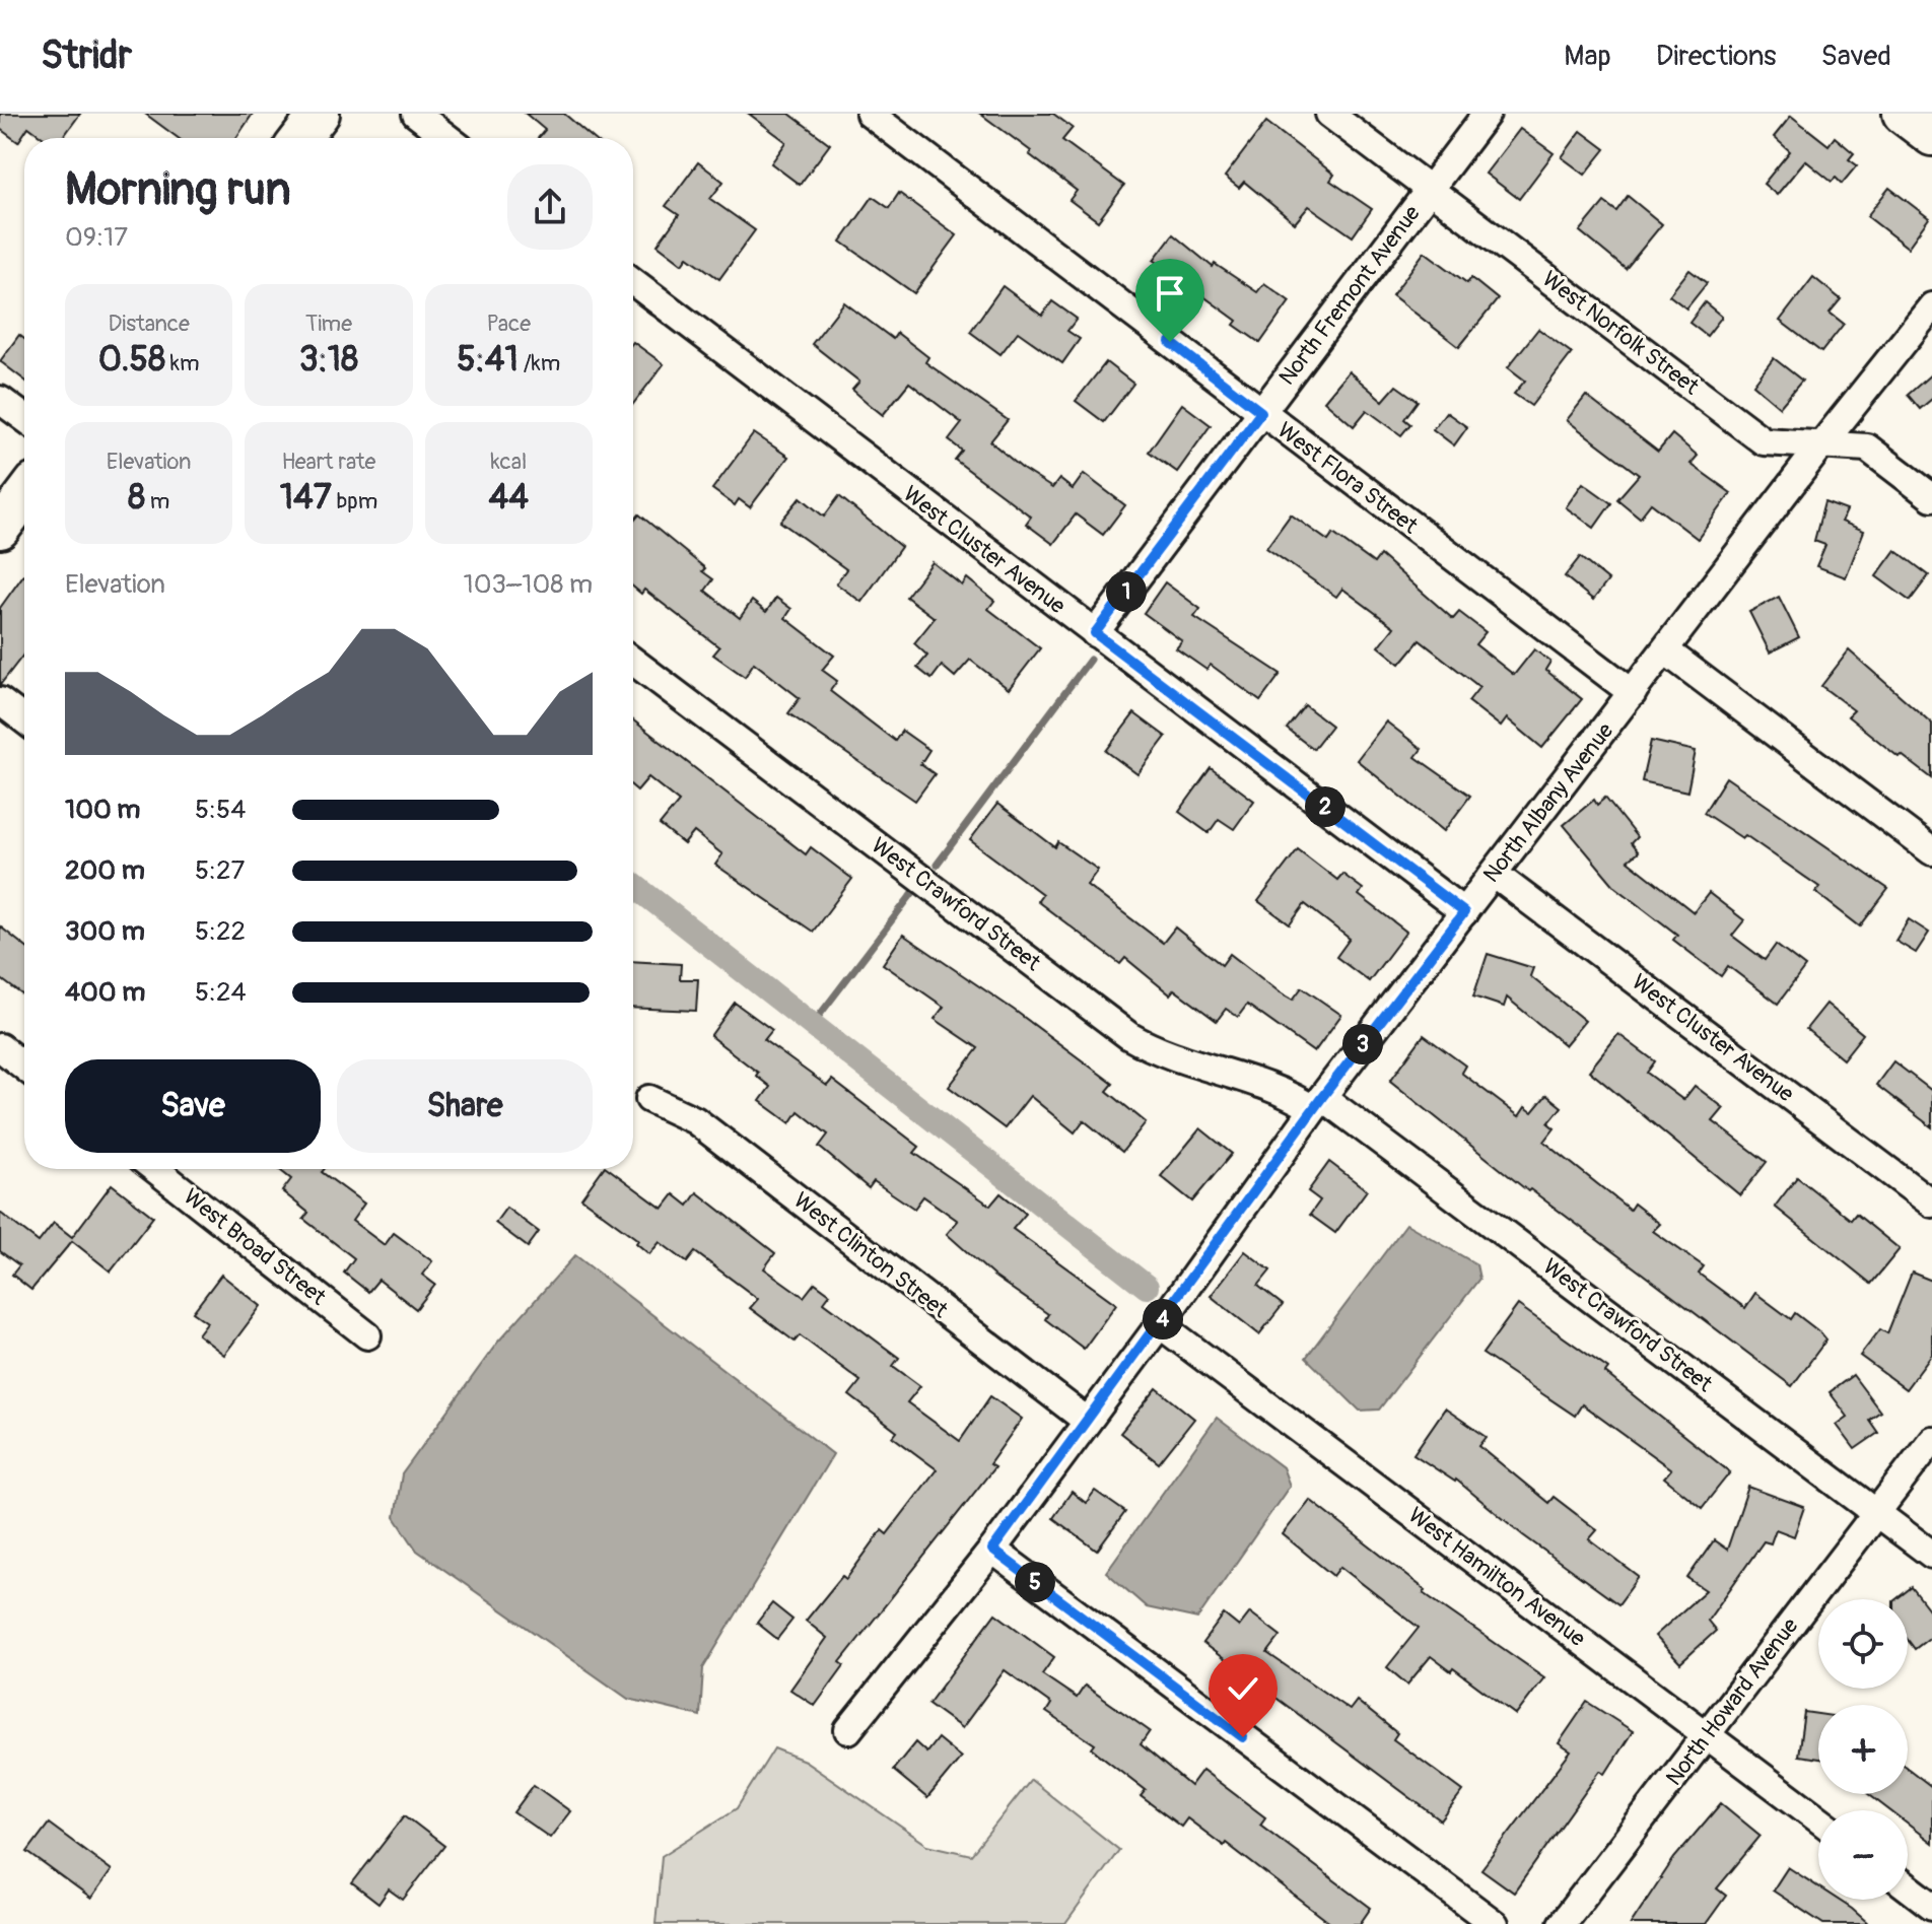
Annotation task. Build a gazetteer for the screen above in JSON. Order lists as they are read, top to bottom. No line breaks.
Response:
{"streets":{"street":["North Fremont Avenue","West Norfolk Street","West Flora Street","West Cluster Avenue","North Albany Avenue","West Crawford Street","West Broad Street","West Clinton Street","West Hamilton Avenue","North Howard Avenue"]},"crossings":[["North Fremont Avenue","West Norfolk Street"],["North Fremont Avenue","West Flora Street"],["North Fremont Avenue","West Cluster Avenue"],["West Norfolk Street","North Albany Avenue"],["West Flora Street","North Albany Avenue"],["West Cluster Avenue","North Albany Avenue"],["North Albany Avenue","West Crawford Street"],["North Albany Avenue","West Clinton Street"],["North Albany Avenue","West Hamilton Avenue"],["West Crawford Street","North Howard Avenue"],["West Hamilton Avenue","North Howard Avenue"]],"page":{"header":"Stridr","nav":["Map","Directions","Saved"],"heading":["Morning run","09:17"],"stats":[["Distance","0.58 km"],["Time","3:18"],["Pace","5:41 /km"],["Elevation","8 m"],["Heart rate","147 bpm"],["kcal","44"]],"chart":["Elevation","103–108 m"],"pins":["1","2","3","4","5"],"list":[{"name":"100 m","note":"5:54"},{"name":"200 m","note":"5:27"},{"name":"300 m","note":"5:22"},{"name":"400 m","note":"5:24"}],"buttons":["Save","Share"],"map_buttons":["+","−"]}}
